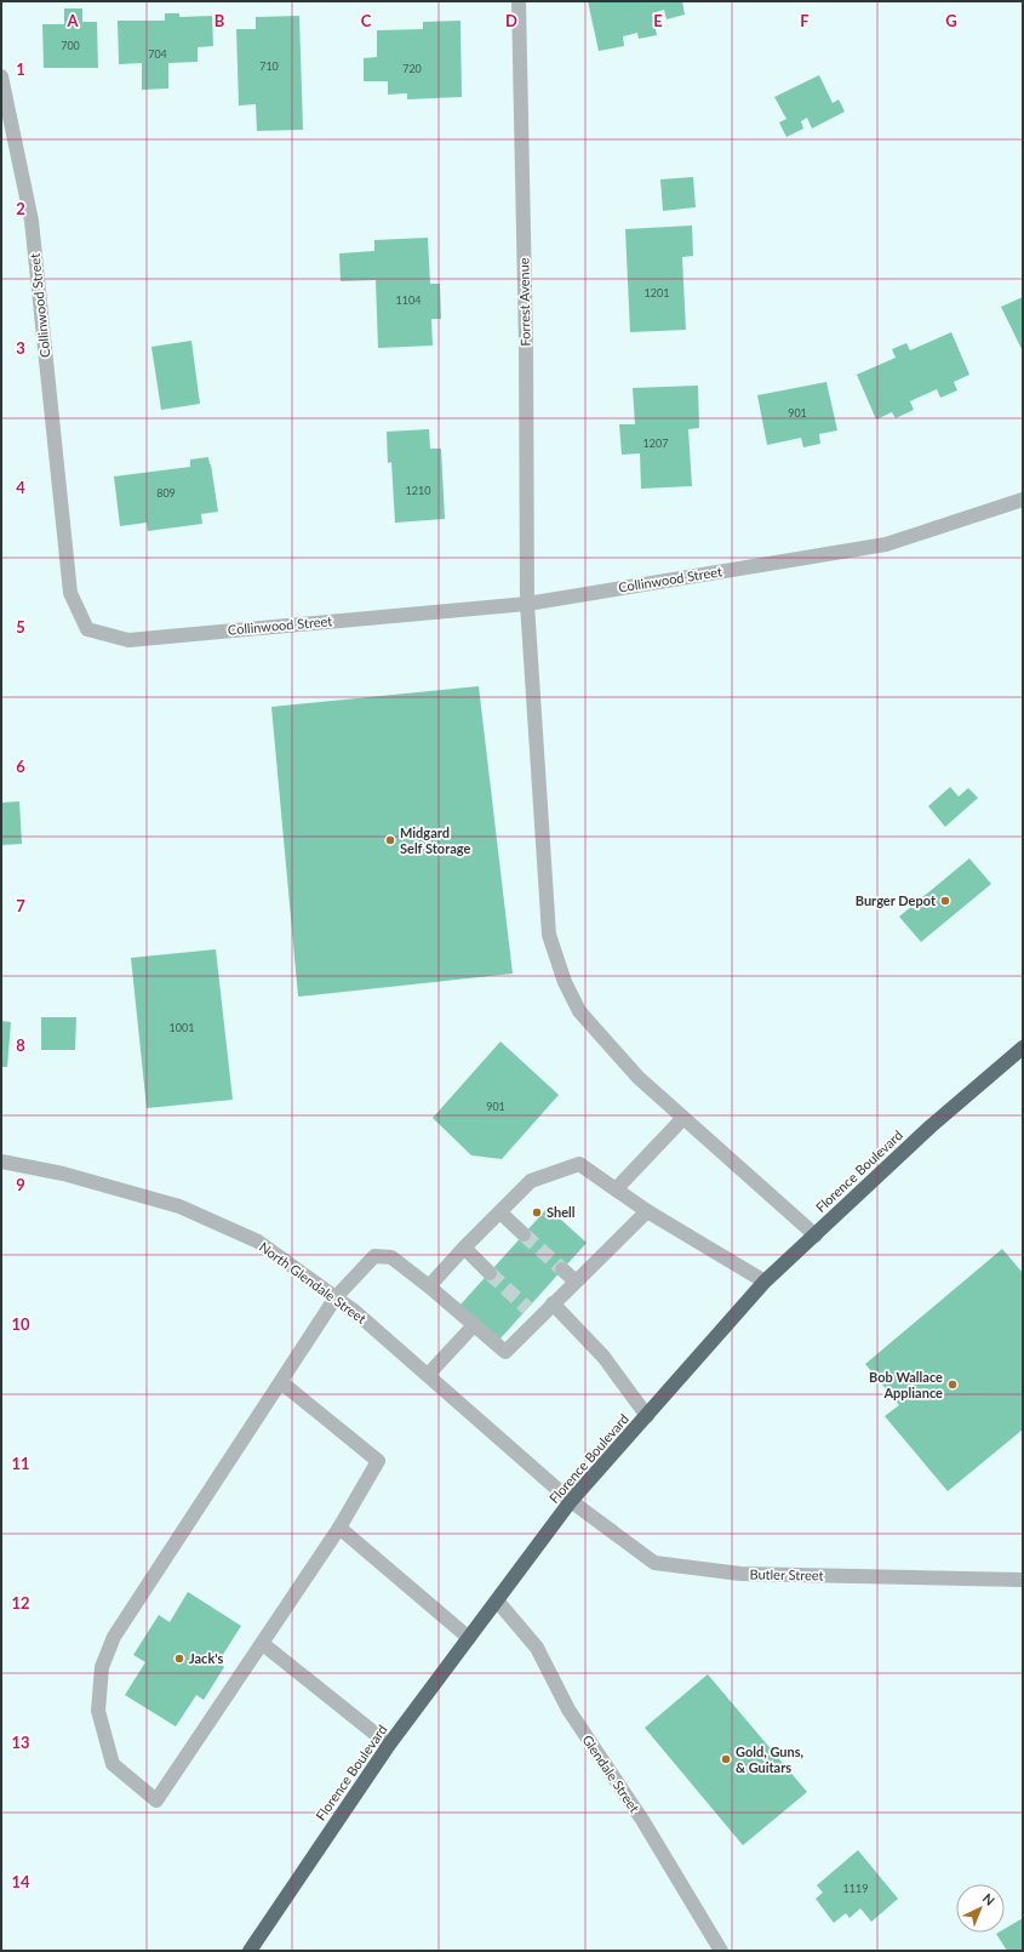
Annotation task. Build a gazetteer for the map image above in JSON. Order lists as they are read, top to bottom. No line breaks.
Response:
{"streets":{"highway":["Florence Boulevard"],"street":["Forrest Avenue","Collinwood Street","North Glendale Street","Butler Street","Glendale Street"]},"crossings":[["Forrest Avenue","Collinwood Street"],["Forrest Avenue","Florence Boulevard"],["Florence Boulevard","North Glendale Street"],["Florence Boulevard","Butler Street"],["Florence Boulevard","Glendale Street"],["North Glendale Street","Butler Street"]],"places":["Midgard Self Storage","Burger Depot","Shell","Bob Wallace Appliance","Jack's","Gold, Guns, & Guitars"],"house_numbers":["700","704","710","720","1201","1104","901","1207","1210","809","1001","901","1119"],"north":"top right","grid":{"columns":["A","B","C","D","E","F","G"],"rows":["1","2","3","4","5","6","7","8","9","10","11","12","13","14"]}}
